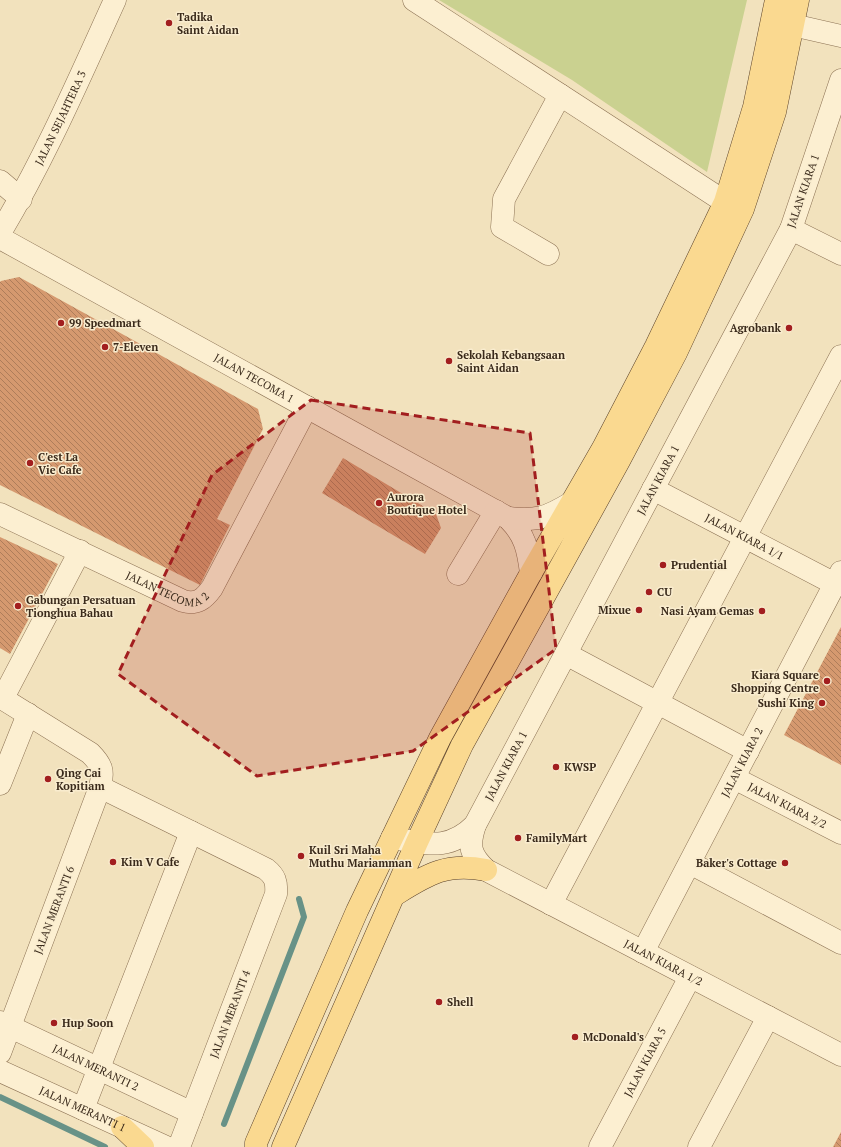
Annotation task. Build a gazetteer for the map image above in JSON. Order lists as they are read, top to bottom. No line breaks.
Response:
{"streets":{"street":["JALAN SEJAHTERA 3","JALAN KIARA 1","JALAN TECOMA 1","JALAN KIARA 1/1","JALAN TECOMA 2","JALAN KIARA 2","JALAN KIARA 2/2","JALAN MERANTI 6","JALAN KIARA 1/2","JALAN MERANTI 4","JALAN KIARA 5","JALAN MERANTI 2","JALAN MERANTI 1"]},"crossings":[["JALAN KIARA 1","JALAN KIARA 1/1"],["JALAN KIARA 1","JALAN KIARA 1/2"],["JALAN TECOMA 1","JALAN TECOMA 2"],["JALAN KIARA 1/1","JALAN KIARA 2"],["JALAN KIARA 2","JALAN KIARA 2/2"],["JALAN KIARA 2","JALAN KIARA 1/2"],["JALAN MERANTI 6","JALAN MERANTI 2"],["JALAN KIARA 1/2","JALAN KIARA 5"],["JALAN MERANTI 4","JALAN MERANTI 2"]],"places":["Tadika Saint Aidan","99 Speedmart","Agrobank","7-Eleven","Sekolah Kebangsaan Saint Aidan","C'est La Vie Cafe","Aurora Boutique Hotel","Prudential","CU","Gabungan Persatuan Tionghua Bahau","Mixue","Nasi Ayam Gemas","Kiara Square Shopping Centre","Sushi King","KWSP","Qing Cai Kopitiam","FamilyMart","Kuil Sri Maha Muthu Mariamman","Kim V Cafe","Baker's Cottage","Shell","Hup Soon","McDonald's"]}
